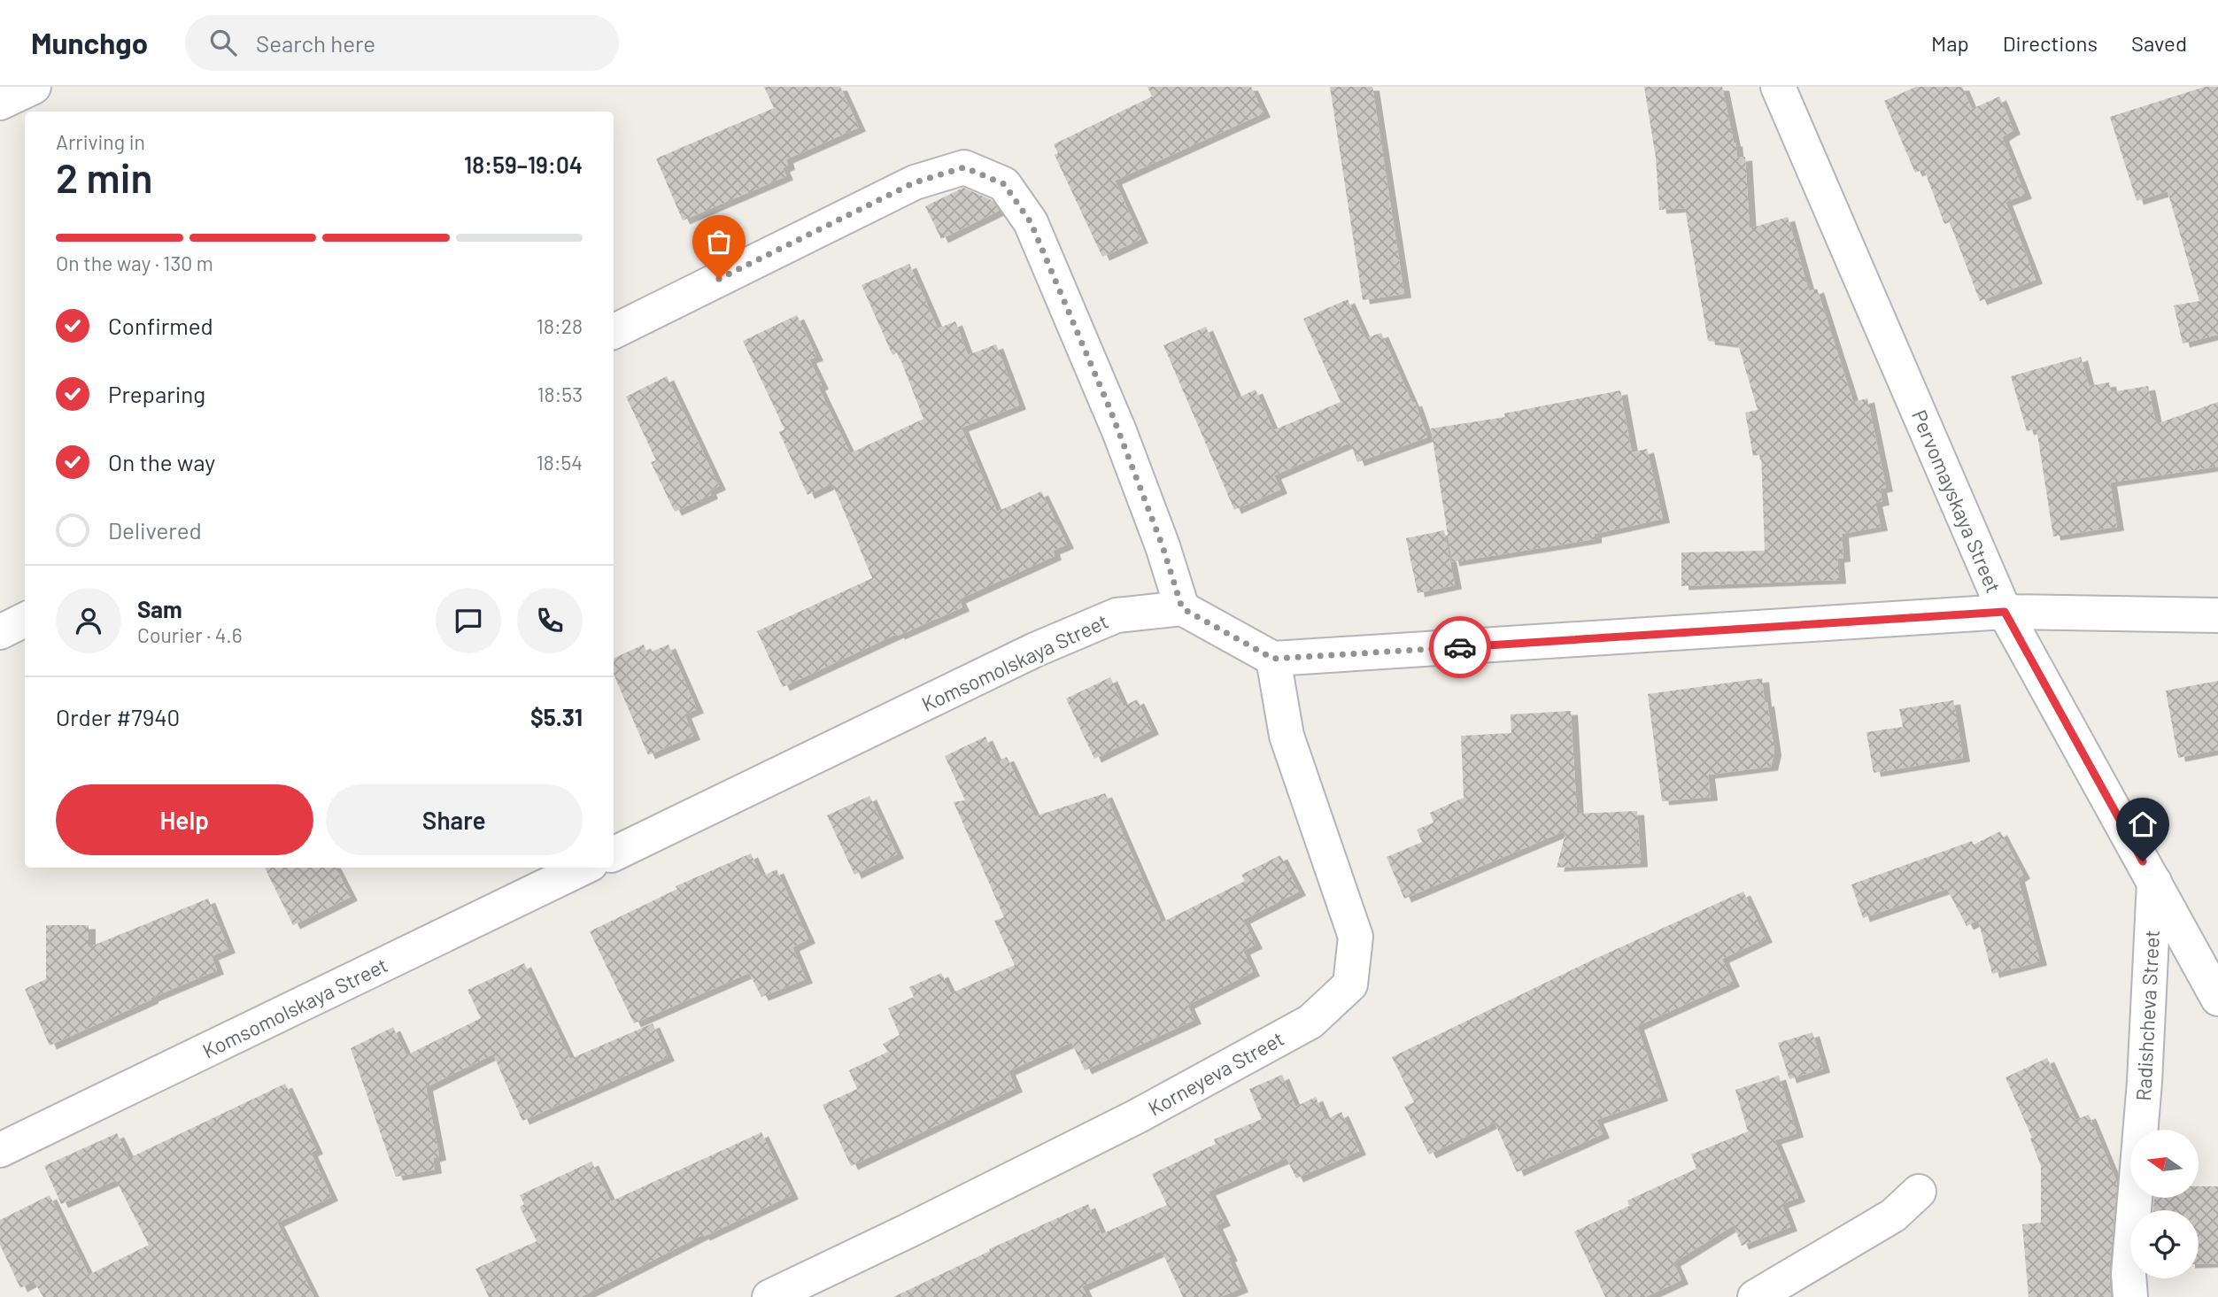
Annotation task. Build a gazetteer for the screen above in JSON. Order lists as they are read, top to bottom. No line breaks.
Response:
{"streets":{"street":["Pervomayskaya Street","Komsomolskaya Street","Radishcheva Street","Korneyeva Street"]},"crossings":[["Pervomayskaya Street","Radishcheva Street"]],"north":"left","page":{"header":"Munchgo","search":"Search here","nav":["Map","Directions","Saved"],"heading":["2 min","Arriving in","18:59–19:04"],"panel":["Sam","Courier · 4.6","Order #7940","$5.31"],"bar":"On the way · 130 m","list":[["Confirmed","18:28"],["Preparing","18:53"],["On the way","18:54"],"Delivered"],"buttons":["Help","Share"]}}
